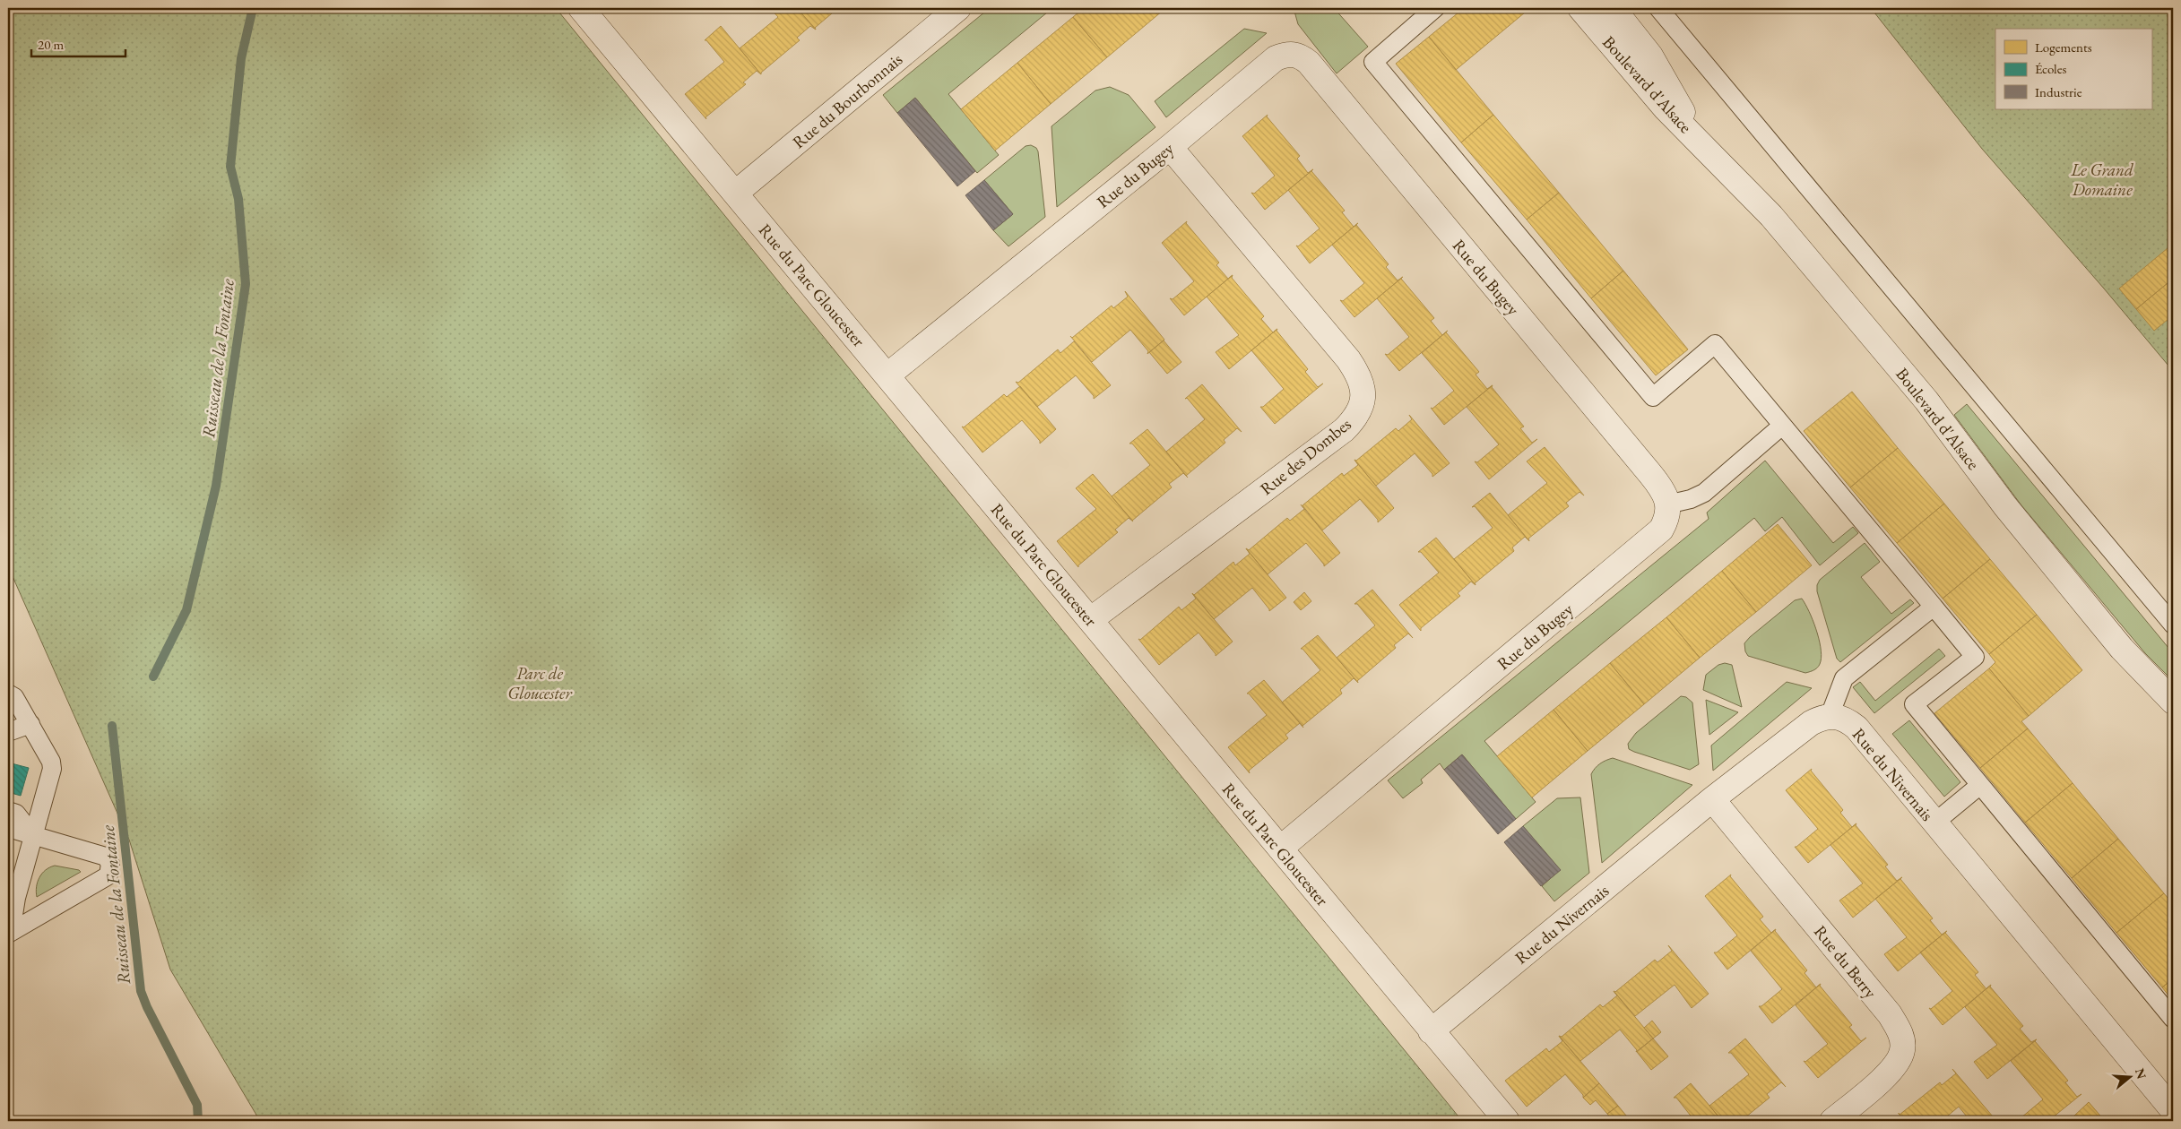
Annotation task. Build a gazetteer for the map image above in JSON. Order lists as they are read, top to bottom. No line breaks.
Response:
{"streets":{"street":["Boulevard d'Alsace","Rue du Bourbonnais","Rue du Bugey","Rue du Parc Gloucester","Rue des Dombes","Rue du Nivernais","Rue du Berry"]},"crossings":[["Rue du Bourbonnais","Rue du Parc Gloucester"],["Rue du Bugey","Rue du Parc Gloucester"],["Rue du Bugey","Rue des Dombes"],["Rue du Parc Gloucester","Rue des Dombes"],["Rue du Parc Gloucester","Rue du Nivernais"],["Rue du Nivernais","Rue du Berry"]],"water":["Ruisseau de la Fontaine"],"parks":["Le Grand Domaine","Parc de Gloucester"],"legend":["Logements","Écoles","Industrie"],"scale_bar":"20 m","north":"right"}
